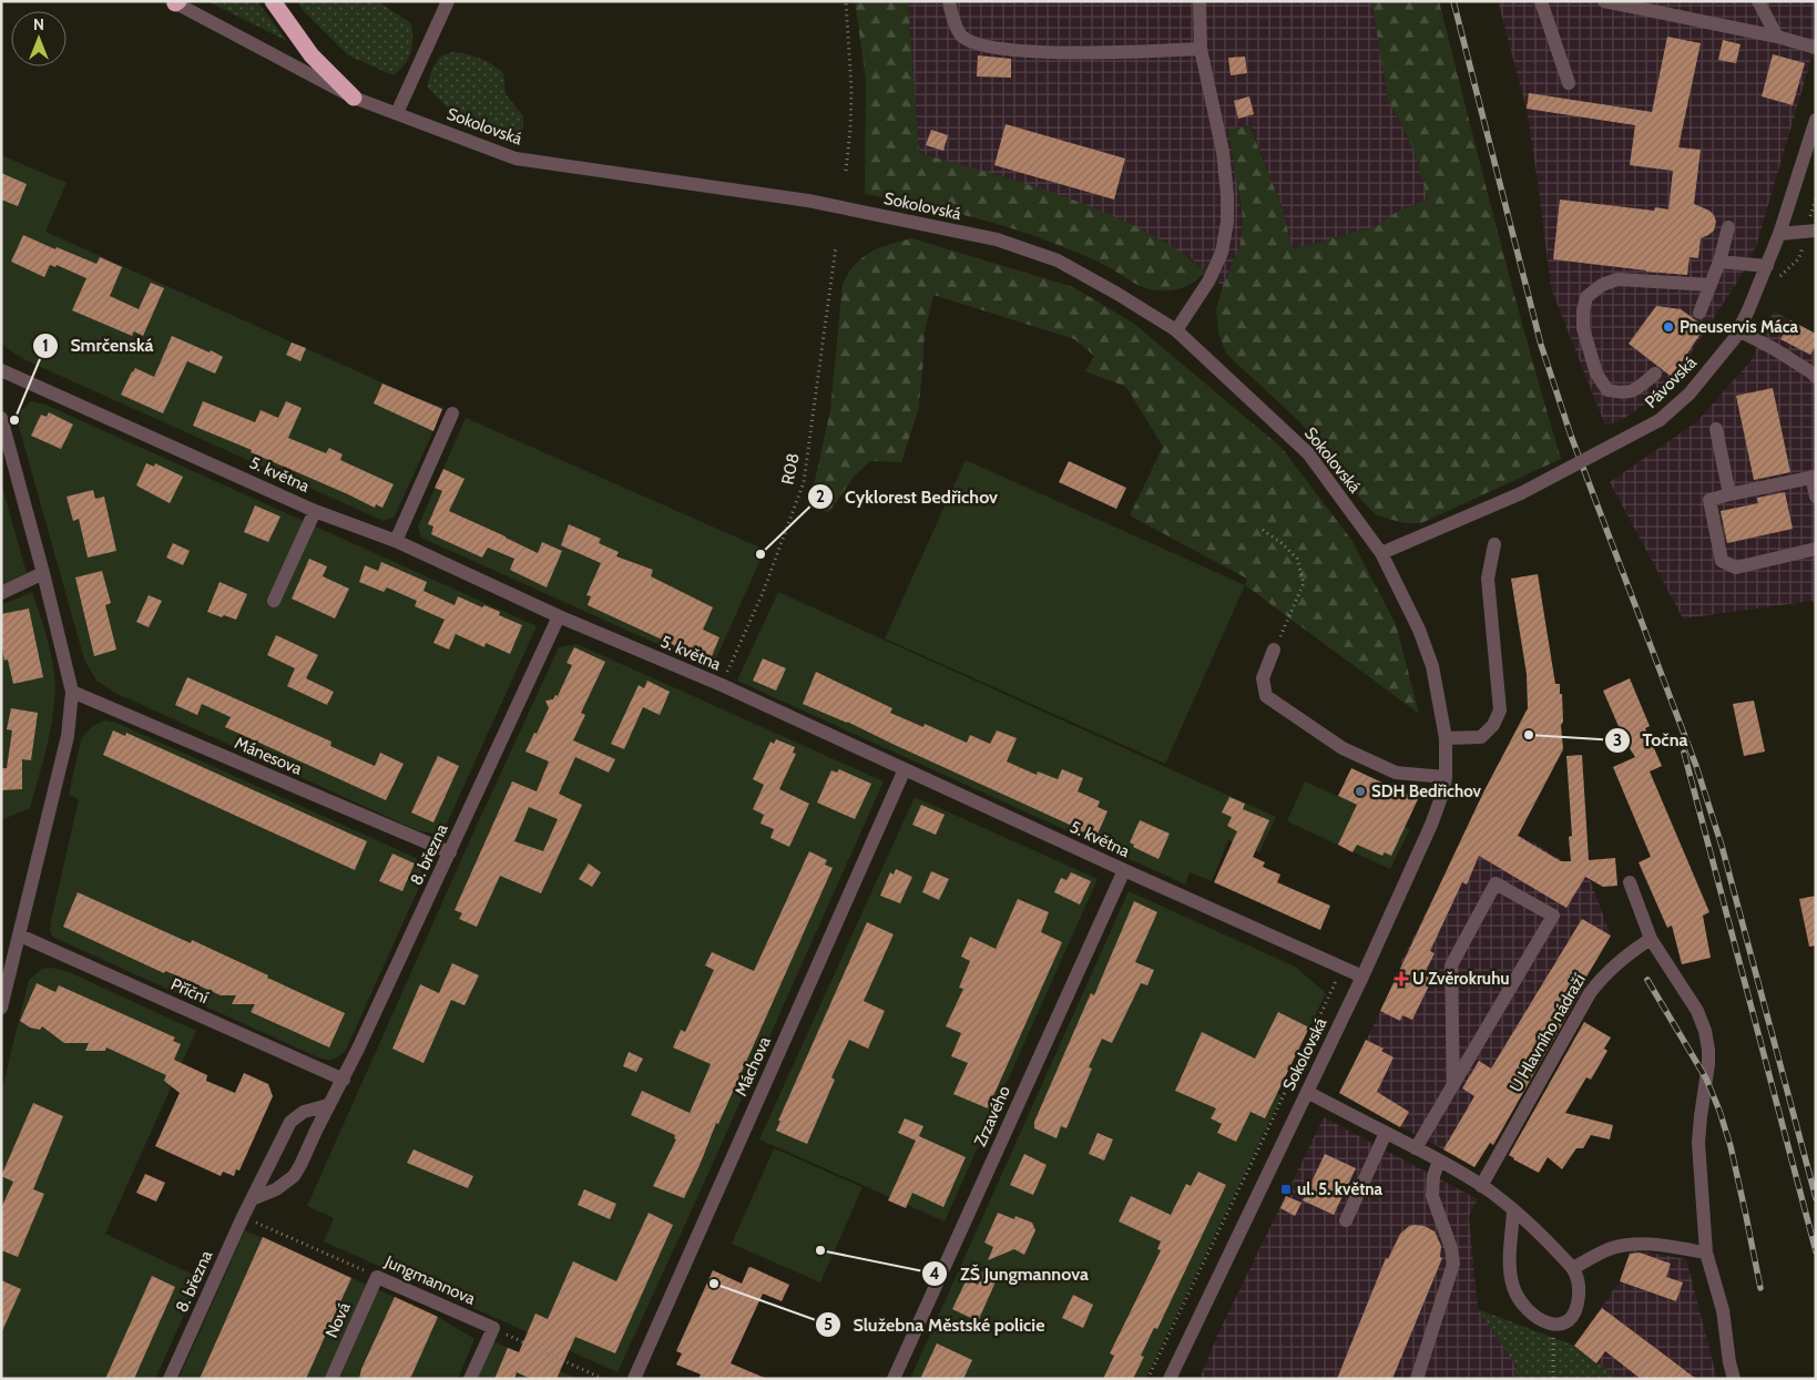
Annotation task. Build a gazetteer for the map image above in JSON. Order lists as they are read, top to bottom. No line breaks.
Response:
{"streets":{"street":["Sokolovská","Pávovská","5. května","Mánesova","8. března","Příční","U Hlavního nádraží","Máchova","Zrzavého","Jungmannova","Nová"],"path":["R08"]},"crossings":[["Sokolovská","Pávovská"],["Sokolovská","5. května"],["R08","5. května"],["5. května","8. března"],["5. května","Máchova"],["5. května","Zrzavého"],["Mánesova","8. března"],["8. března","Příční"],["8. března","Jungmannova"],["Jungmannova","Nová"]],"places":{"other":["Pneuservis Máca","Smrčenská","Cyklorest Bedřichov","Točna","SDH Bedřichov","ZŠ Jungmannova","Služebna Městské policie"],"health":["U Zvěrokruhu"],"transit":["ul. 5. května"]},"north":"top"}
